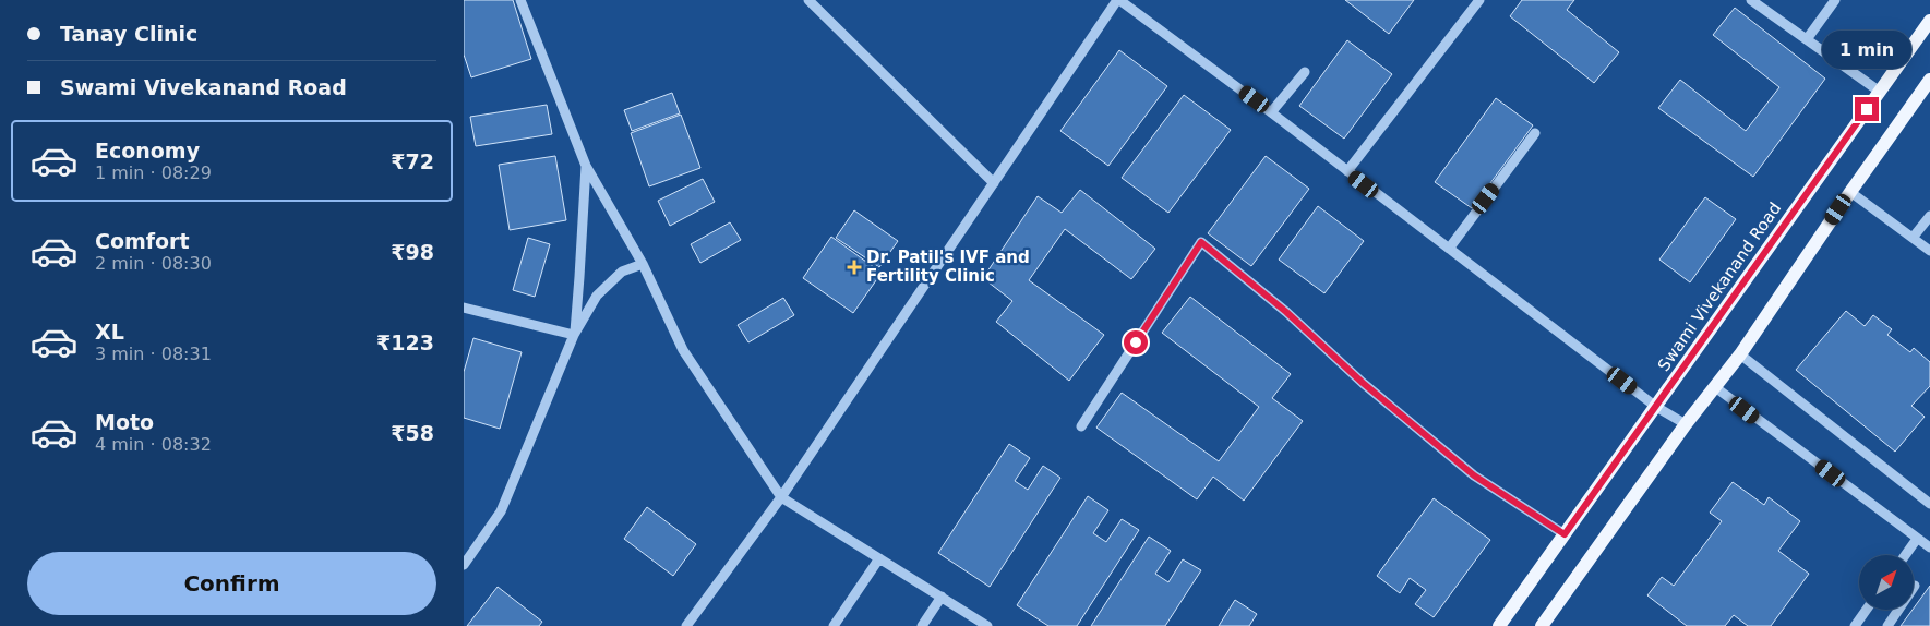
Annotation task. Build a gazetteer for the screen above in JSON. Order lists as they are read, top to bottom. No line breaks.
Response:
{"streets":{"main road":["Swami Vivekanand Road"]},"places":{"health":["Dr. Patil's IVF and Fertility Clinic"]},"north":"top right","page":{"banner":["Tanay Clinic","Swami Vivekanand Road"],"bubble":"1 min","list":[{"name":"Economy","note":"1 min · 08:29","value":"₹72"},{"name":"Comfort","note":"2 min · 08:30","value":"₹98"},{"name":"XL","note":"3 min · 08:31","value":"₹123"},{"name":"Moto","note":"4 min · 08:32","value":"₹58"}],"buttons":"Confirm"}}
